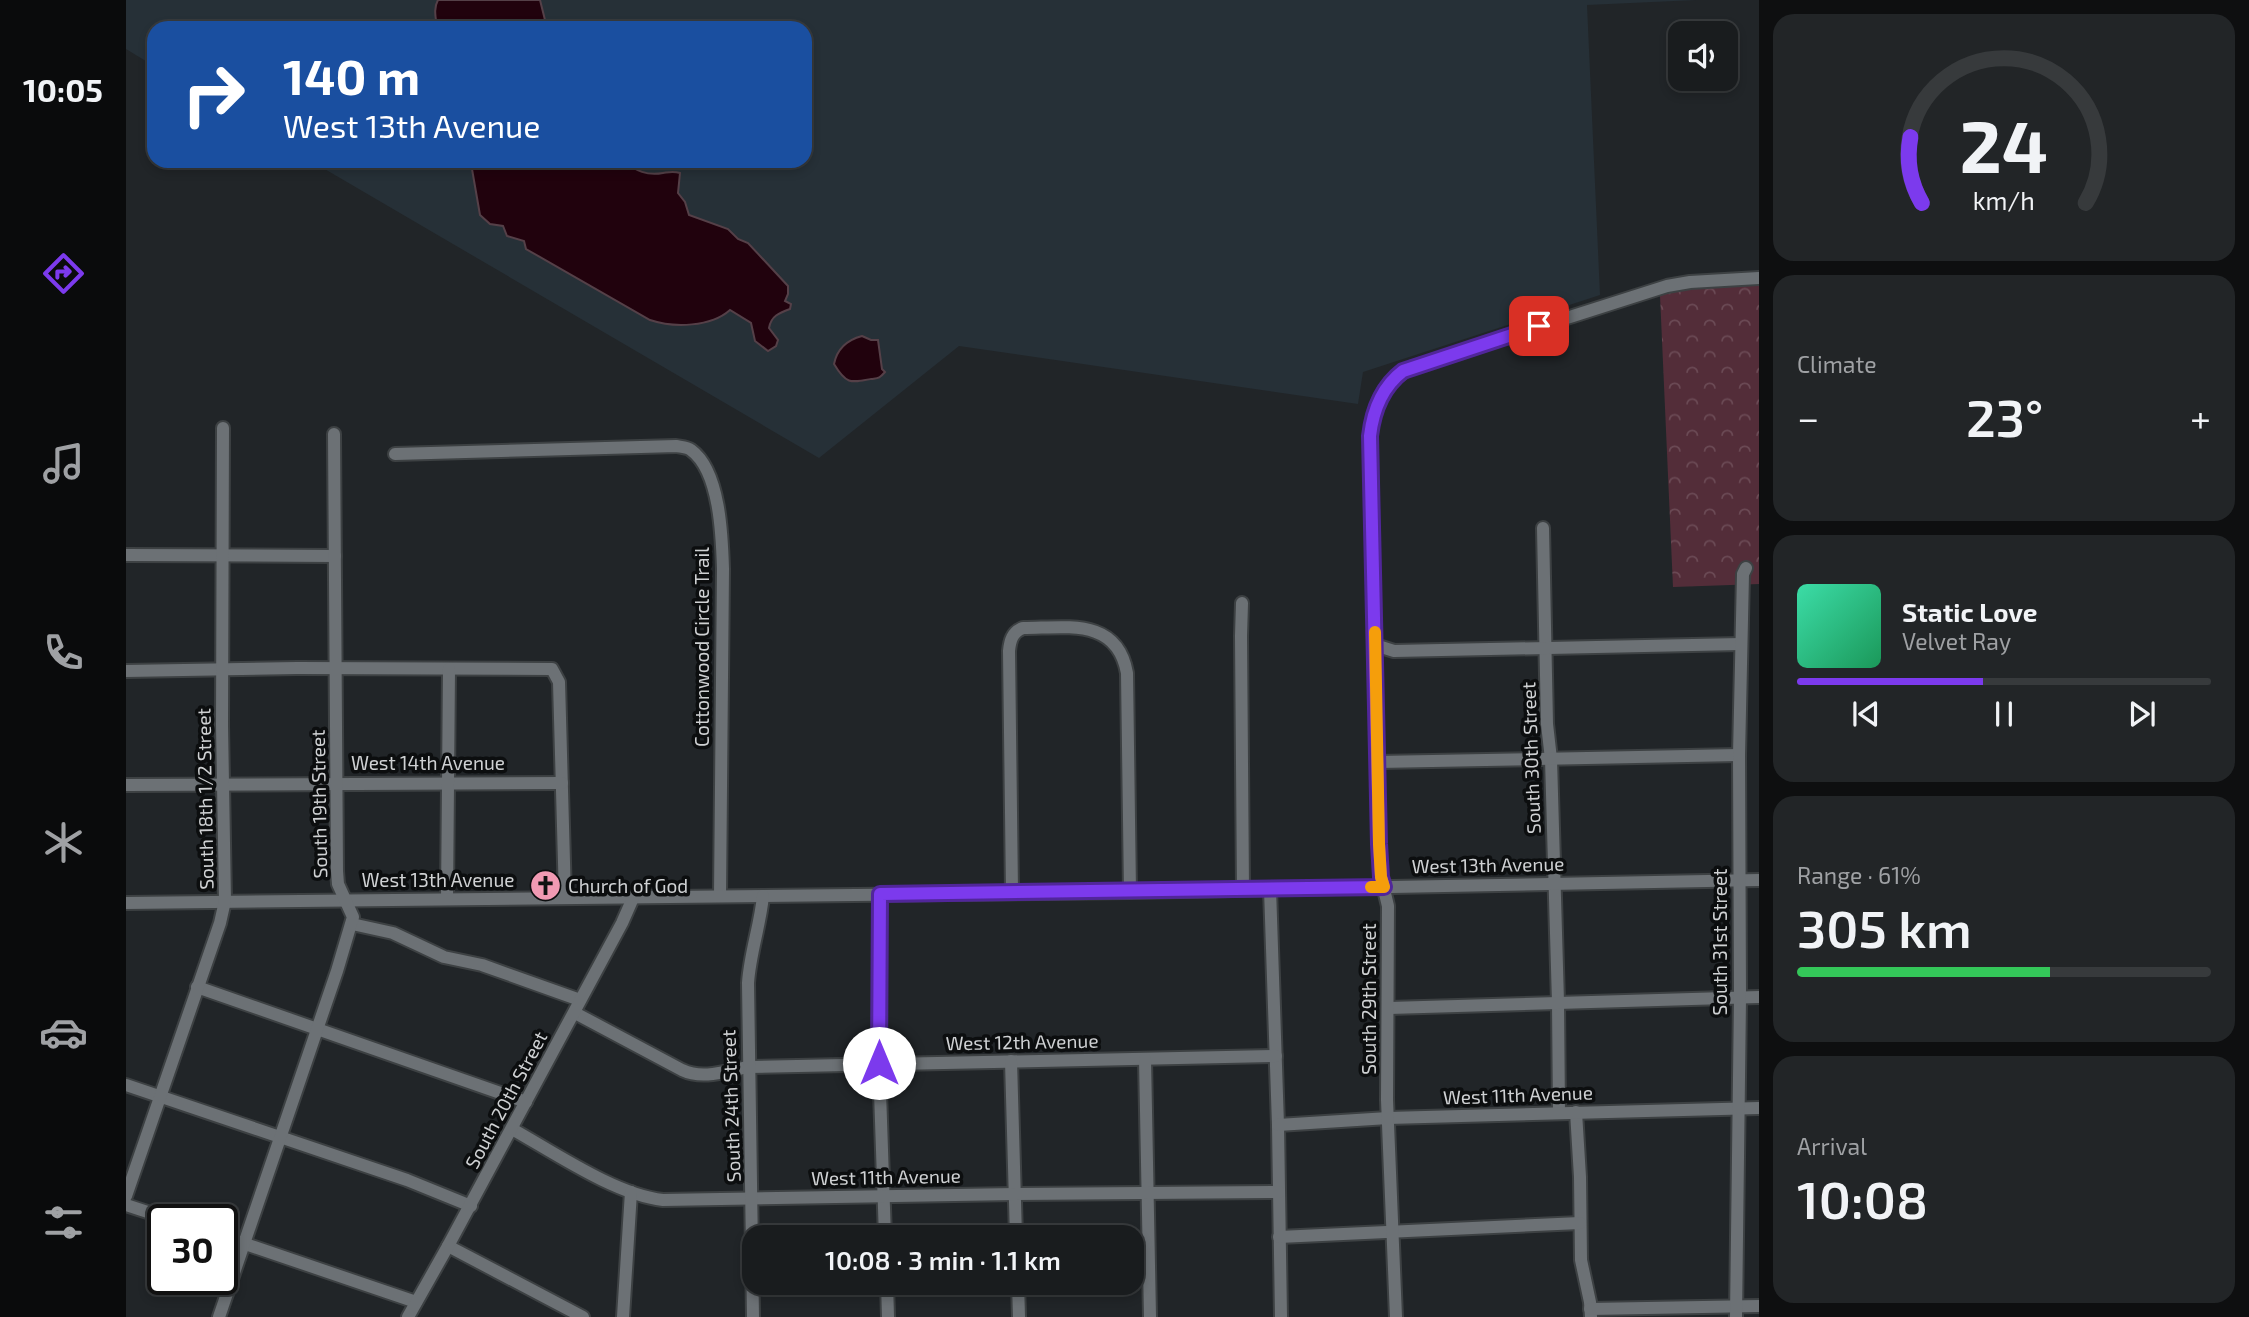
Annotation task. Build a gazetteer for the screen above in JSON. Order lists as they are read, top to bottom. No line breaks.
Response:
{"streets":{"street":["Cottonwood Circle Trail","South 30th Street","West 14th Avenue","South 18th 1/2 Street","South 19th Street","West 13th Avenue","South 31st Street","South 29th Street","West 12th Avenue","West 11th Avenue","South 20th Street","South 24th Street"]},"crossings":[["Cottonwood Circle Trail","West 13th Avenue"],["South 30th Street","West 13th Avenue"],["South 30th Street","West 11th Avenue"],["West 14th Avenue","South 18th 1/2 Street"],["West 14th Avenue","South 19th Street"],["South 18th 1/2 Street","West 13th Avenue"],["South 19th Street","West 13th Avenue"],["West 13th Avenue","South 31st Street"],["West 13th Avenue","South 29th Street"],["West 13th Avenue","South 20th Street"],["West 13th Avenue","South 24th Street"],["South 31st Street","West 11th Avenue"],["South 29th Street","West 11th Avenue"],["West 12th Avenue","South 20th Street"],["West 12th Avenue","South 24th Street"],["West 11th Avenue","South 20th Street"],["West 11th Avenue","South 24th Street"]],"places":{"church":["Church of God"]},"page":{"tabs":"10:05","turn":["140 m","West 13th Avenue"],"tile":["Climate",["Range · 61%","305 km"],["Arrival","10:08"]],"heat":["−","23°","+"],"song":["Static Love","Velvet Ray"],"limit":"30","trip":"10:08 · 3 min · 1.1 km","gauge":["24","km/h"]}}
